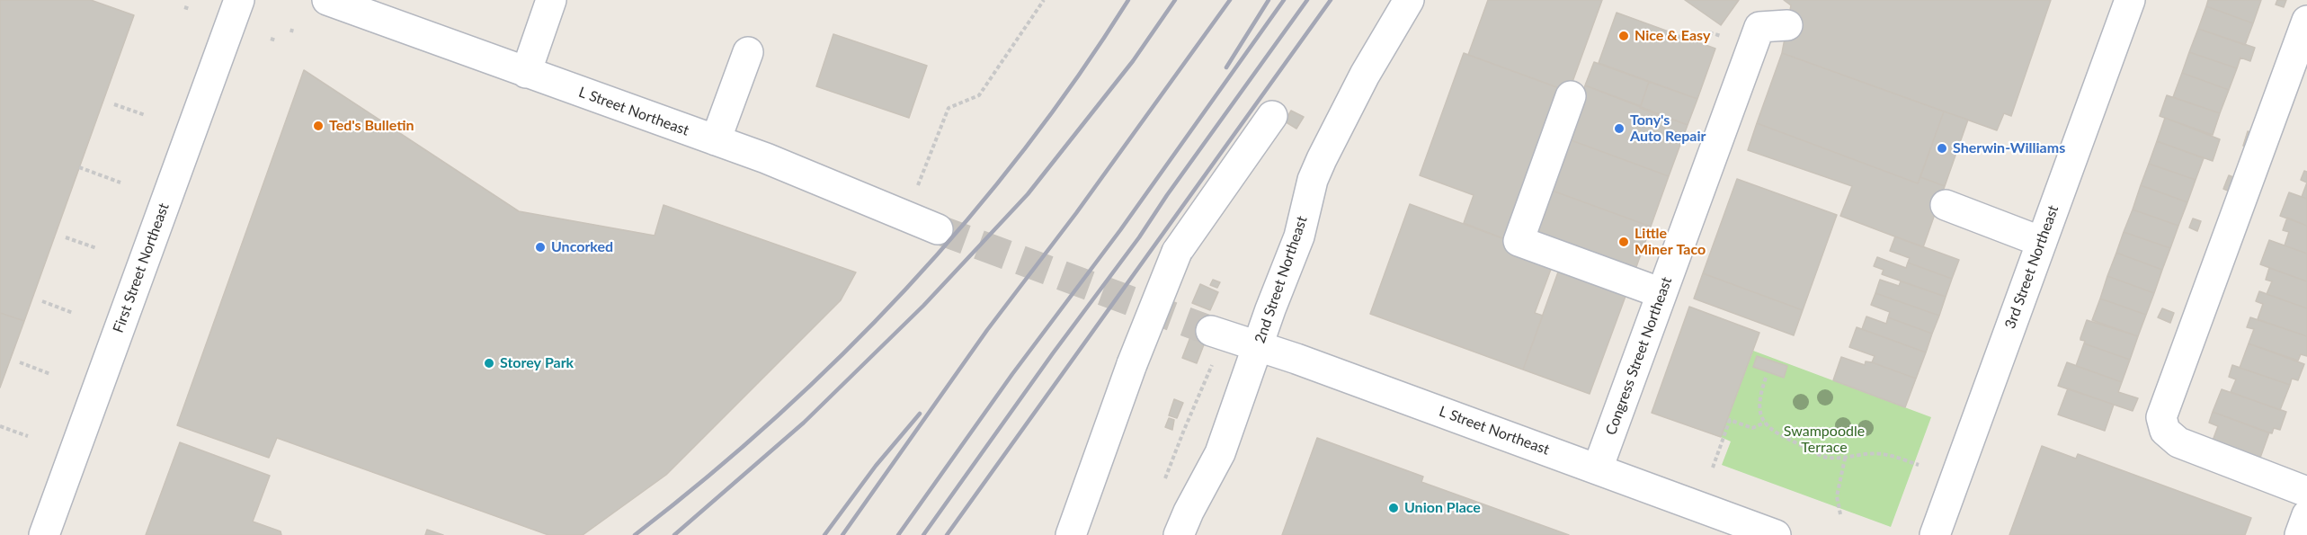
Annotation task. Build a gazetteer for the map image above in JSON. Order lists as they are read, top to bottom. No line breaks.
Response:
{"streets":{"street":["L Street Northeast","3rd Street Northeast","First Street Northeast","2nd Street Northeast","Congress Street Northeast"]},"crossings":[["L Street Northeast","2nd Street Northeast"],["L Street Northeast","Congress Street Northeast"]],"parks":["Swampoodle Terrace"],"places":["Nice & Easy","Ted's Bulletin","Tony's Auto Repair","Sherwin-Williams","Little Miner Taco","Uncorked","Storey Park","Union Place"]}
